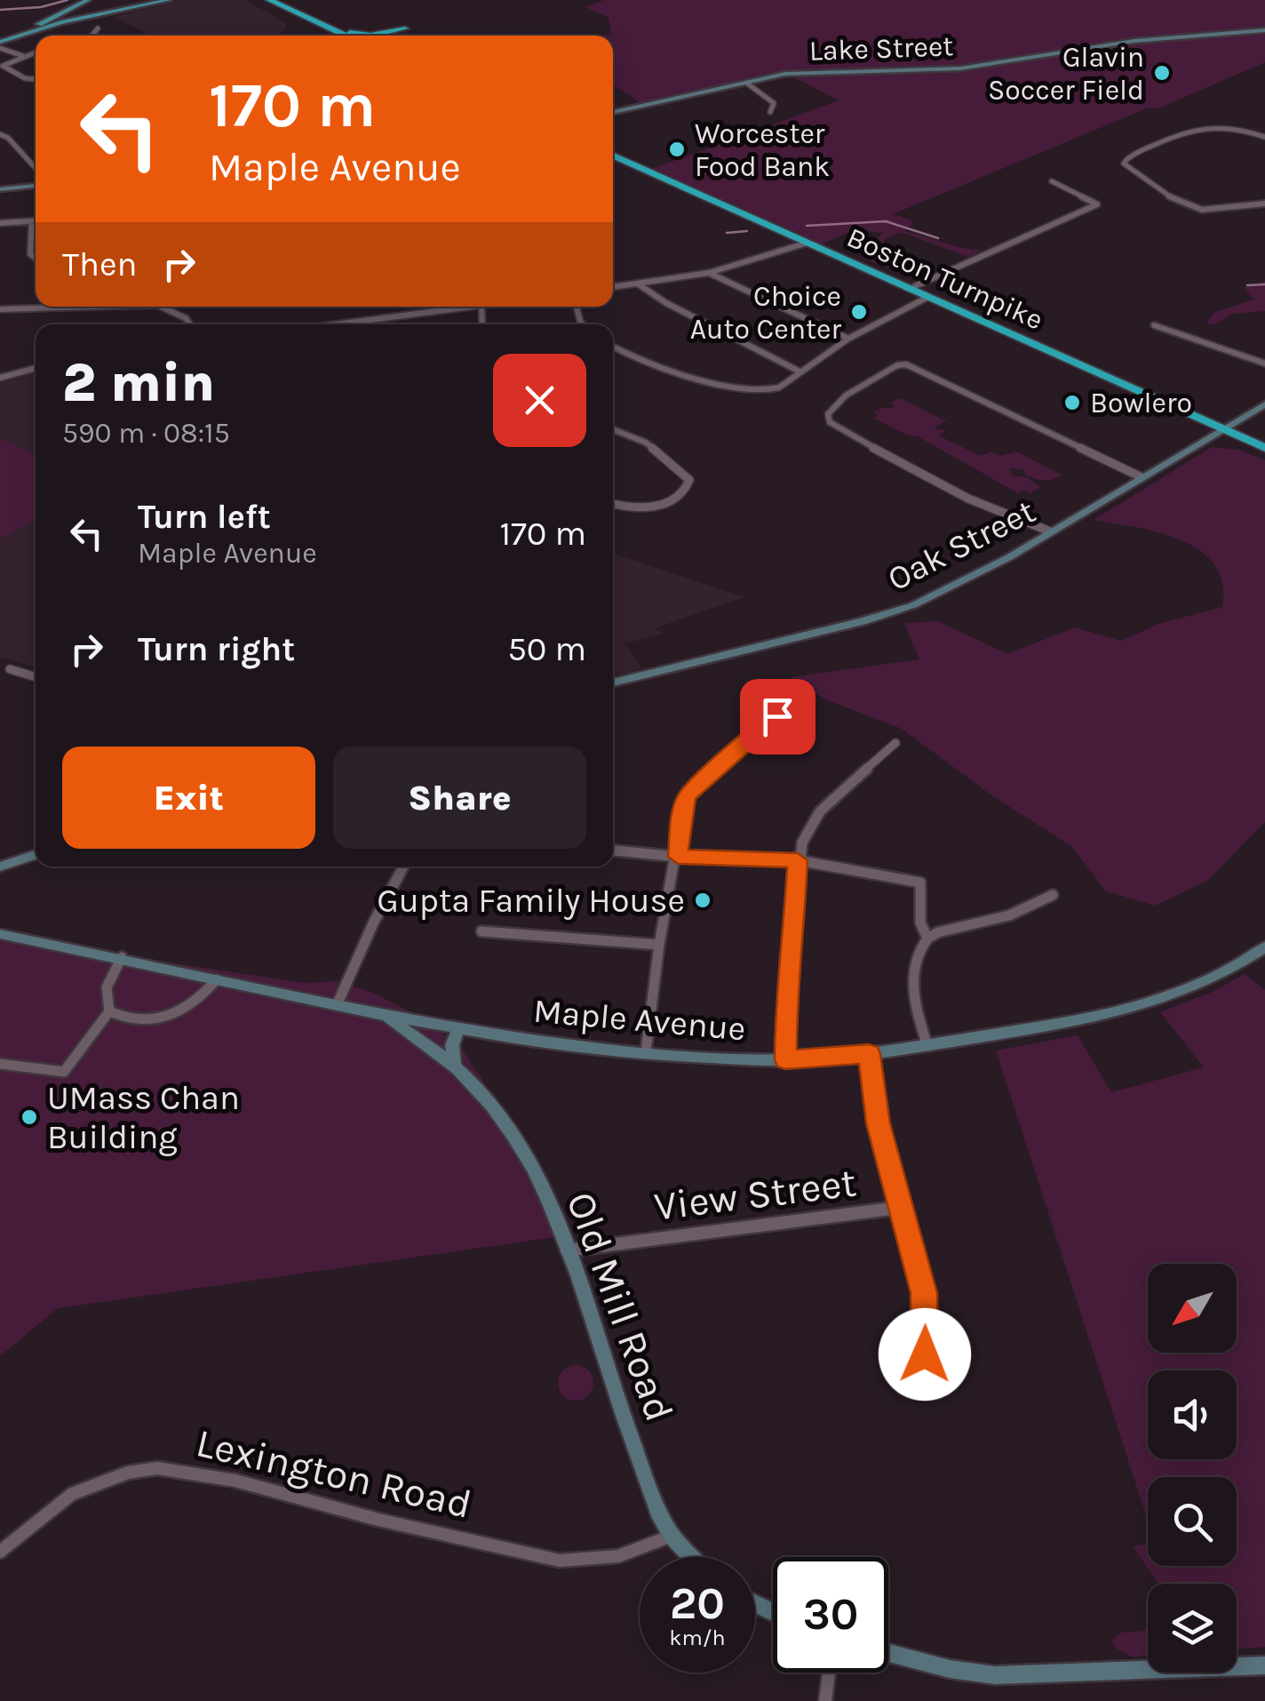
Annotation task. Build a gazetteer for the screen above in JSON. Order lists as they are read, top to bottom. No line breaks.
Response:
{"streets":{"highway":["Boston Turnpike"],"main road":["Lake Street","Oak Street","Maple Avenue","Old Mill Road"],"street":["View Street","Lexington Road"]},"crossings":[["Boston Turnpike","Oak Street"],["Maple Avenue","Old Mill Road"],["View Street","Old Mill Road"],["Old Mill Road","Lexington Road"]],"places":["Glavin Soccer Field","Worcester Food Bank","Choice Auto Center","Bowlero","Gupta Family House","UMass Chan Building"],"north":"bottom left","page":{"turn":["170 m","Maple Avenue"],"then":"Then","heading":["2 min","590 m · 08:15"],"list":[{"name":"Turn left","note":"Maple Avenue","value":"170 m"},{"name":"Turn right","value":"50 m"}],"buttons":["Exit","Share"],"speed":"20 km/h","limit":"30"}}
